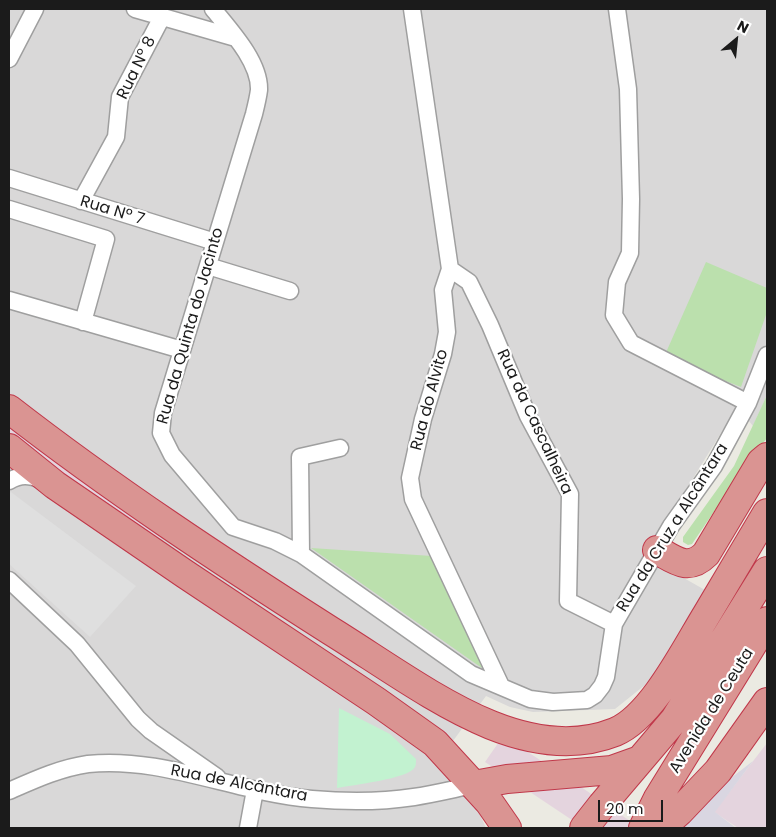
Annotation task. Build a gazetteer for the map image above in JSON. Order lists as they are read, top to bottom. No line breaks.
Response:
{"streets":{"highway":["Avenida de Ceuta"],"street":["Rua Nº 8","Rua Nº 7","Rua da Quinta do Jacinto","Rua do Alvito","Rua da Cascalheira","Rua da Cruz a Alcântara","Rua de Alcântara"]},"crossings":[["Rua Nº 8","Rua Nº 7"],["Rua Nº 7","Rua da Quinta do Jacinto"],["Rua da Quinta do Jacinto","Rua do Alvito"],["Rua da Quinta do Jacinto","Rua da Cruz a Alcântara"],["Rua do Alvito","Rua da Cascalheira"],["Rua do Alvito","Rua da Cruz a Alcântara"],["Rua da Cascalheira","Rua da Cruz a Alcântara"]],"scale_bar":"20 m","north":"top right"}
